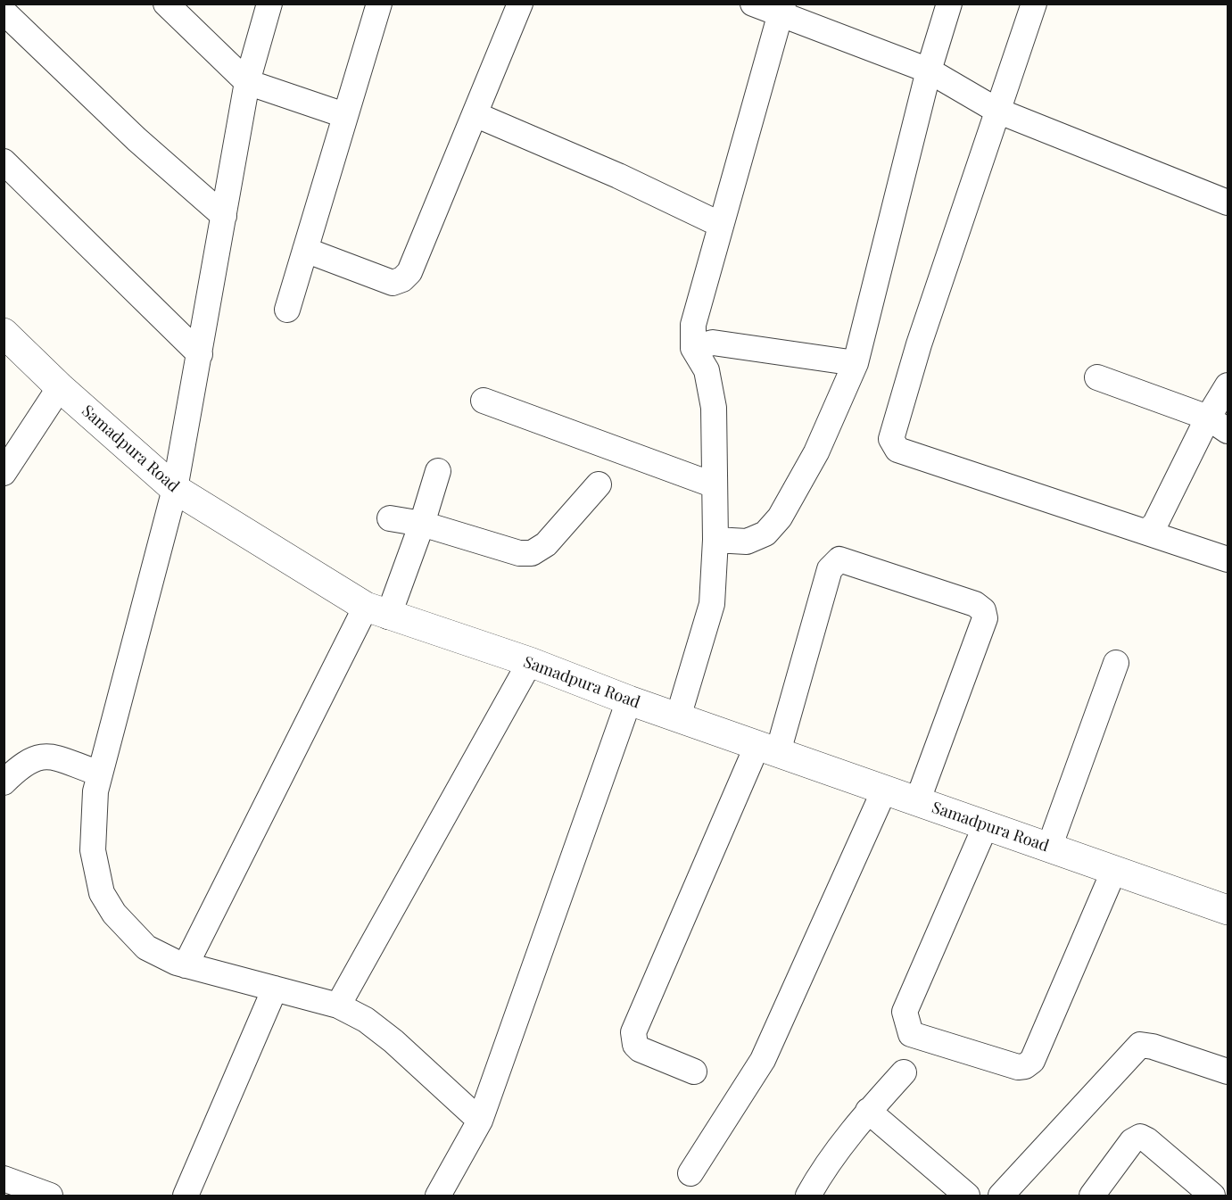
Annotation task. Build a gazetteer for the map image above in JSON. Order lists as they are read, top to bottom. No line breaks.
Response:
{"streets":{"street":["Samadpura Road"]}}
